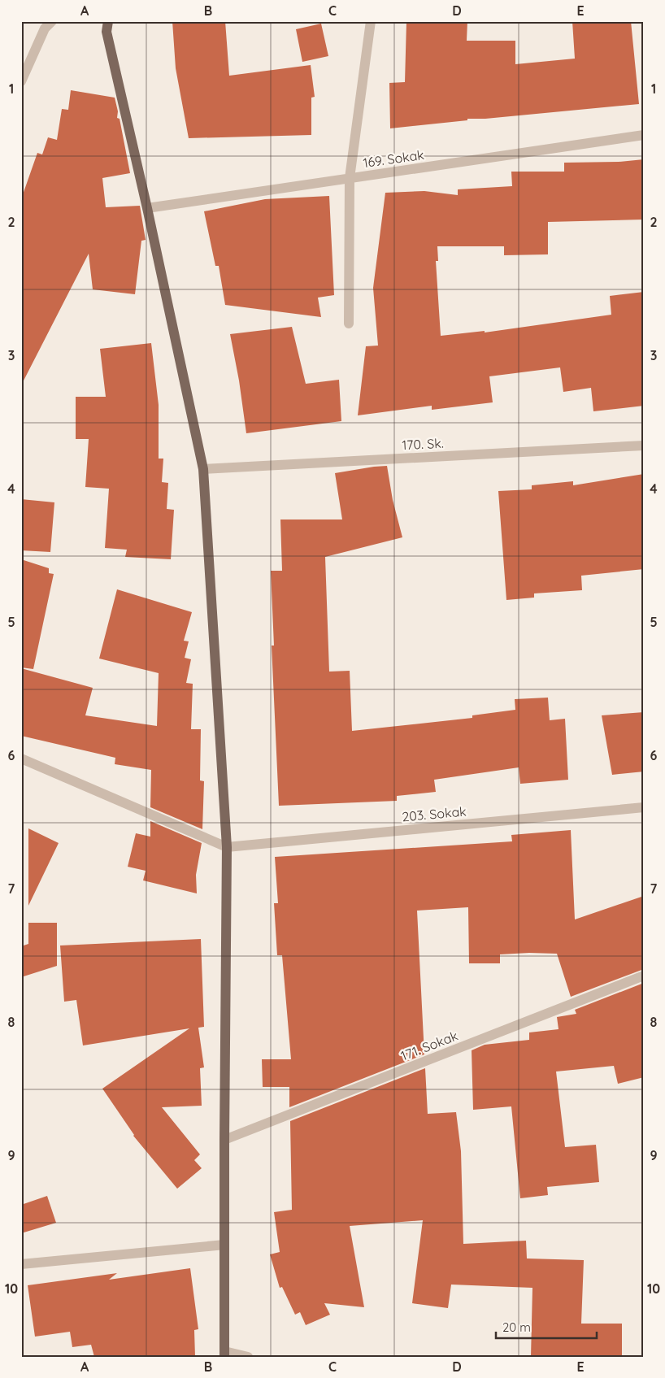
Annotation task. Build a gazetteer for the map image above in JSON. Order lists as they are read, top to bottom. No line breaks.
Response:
{"streets":{"street":["169. Sokak","170. Sk.","203. Sokak","171. Sokak"]},"scale_bar":"20 m","grid":{"columns":["A","B","C","D","E"],"rows":["1","2","3","4","5","6","7","8","9","10"]}}
